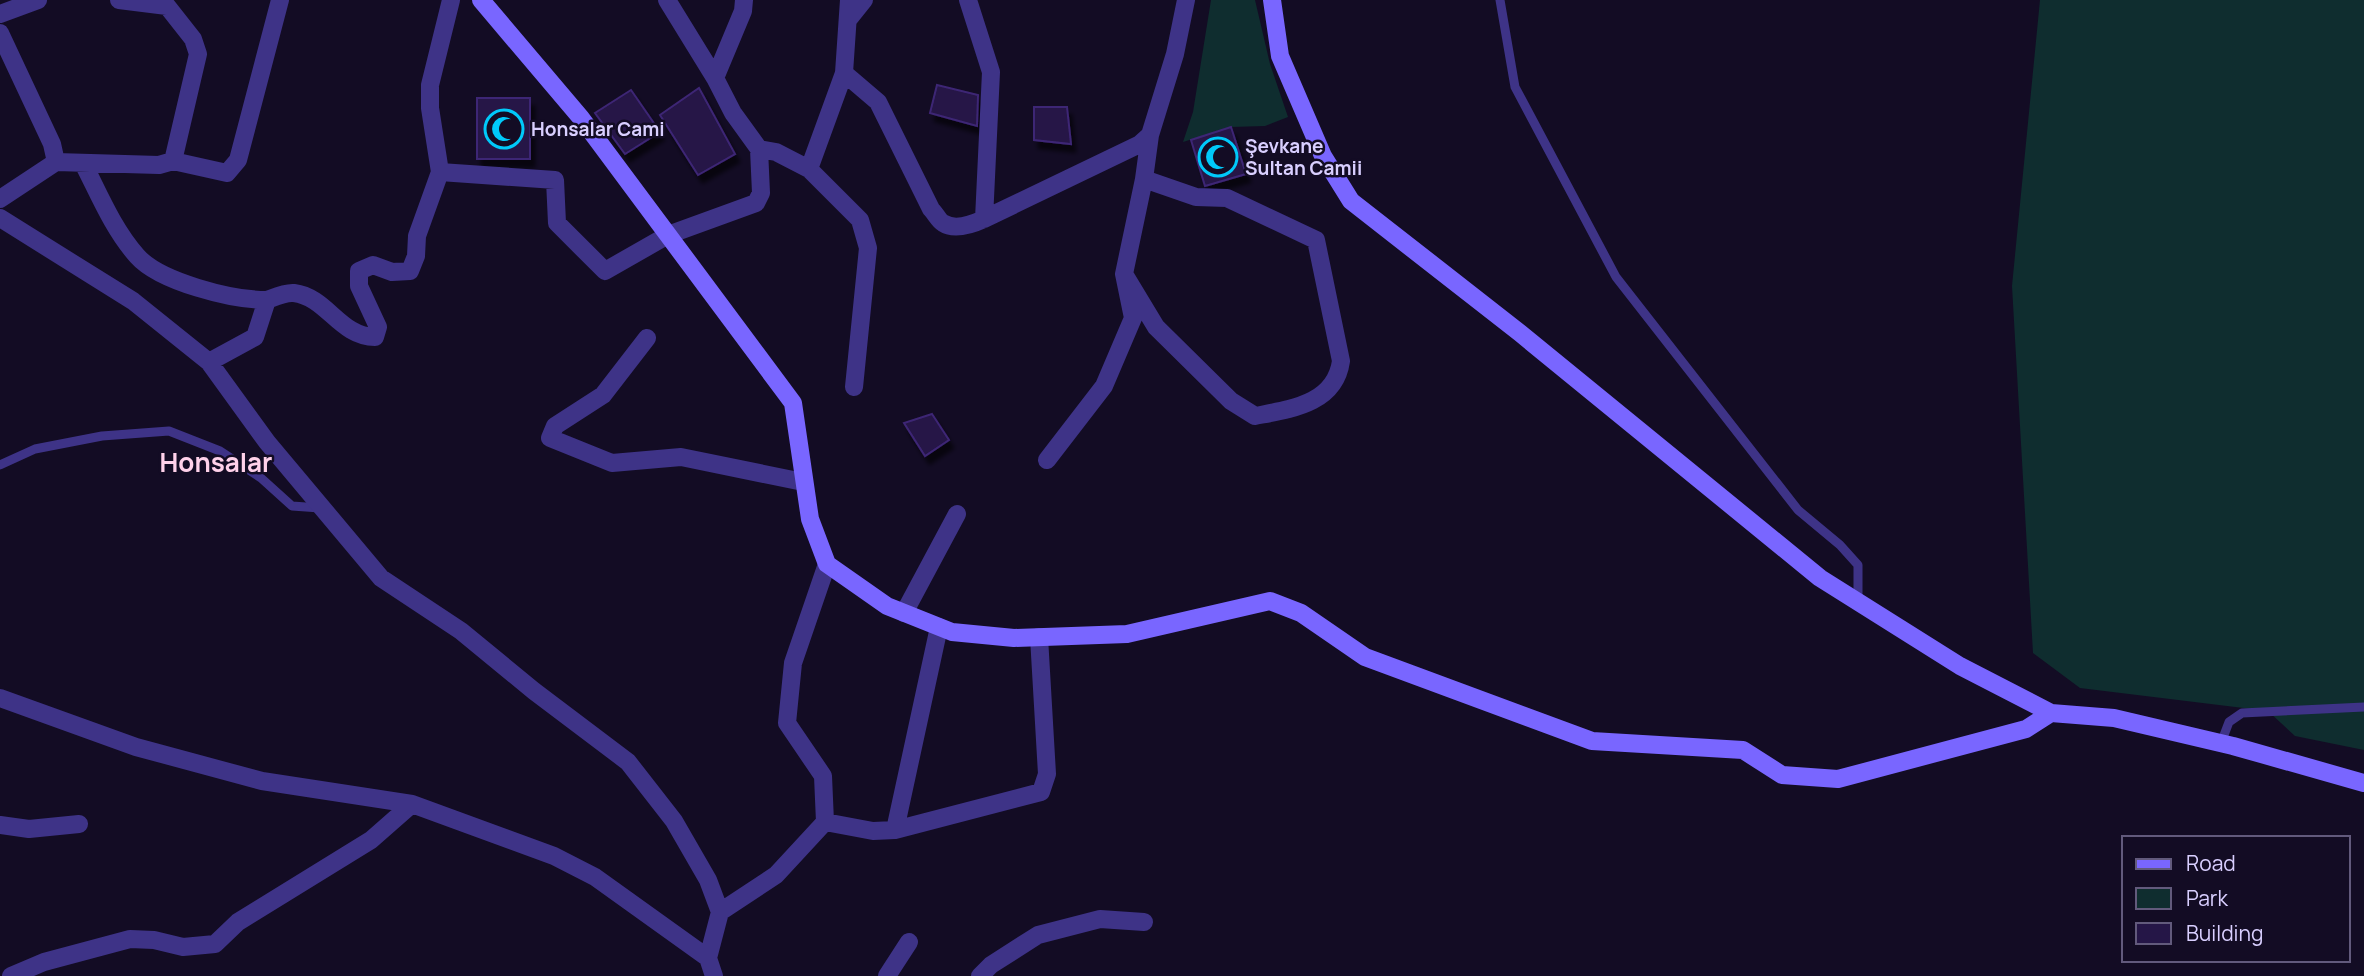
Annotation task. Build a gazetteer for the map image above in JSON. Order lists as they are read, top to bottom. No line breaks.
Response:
{"districts":["Honsalar"],"places":{"mosque":["Honsalar Cami","Şevkane Sultan Camii"]},"legend":["Road","Park","Building"]}
